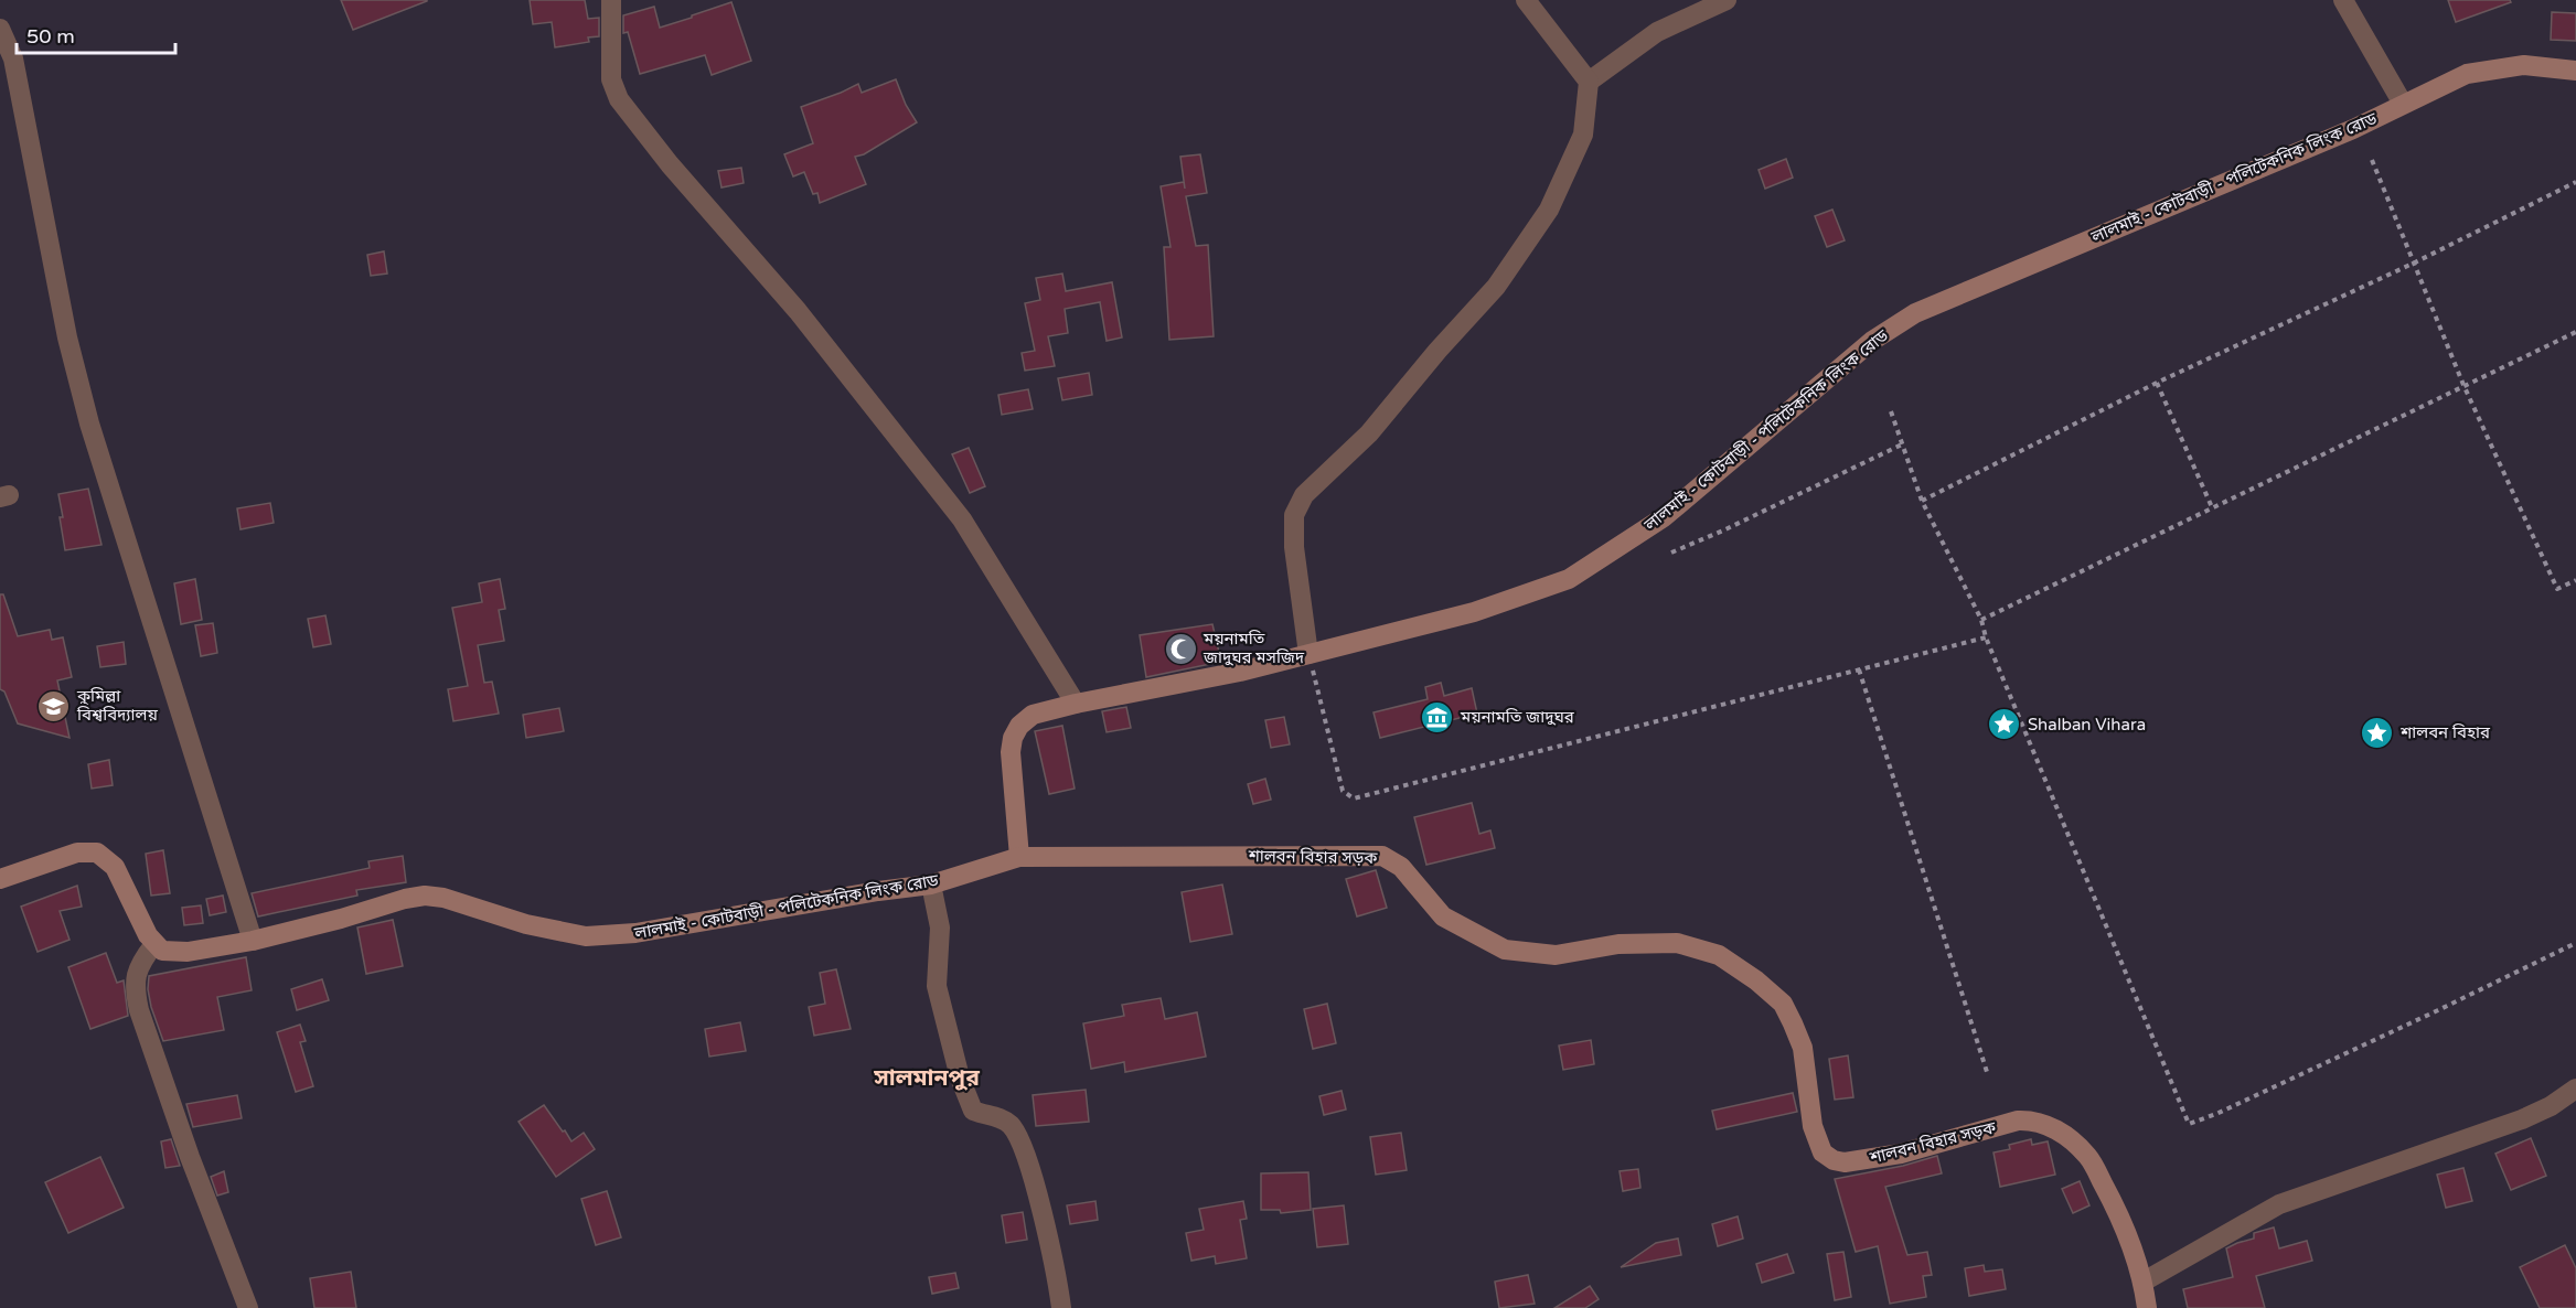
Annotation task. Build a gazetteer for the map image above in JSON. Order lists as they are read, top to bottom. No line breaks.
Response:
{"streets":{"main road":["লালমাই - কোটবাড়ী - পলিটেকনিক লিংক রোড","শালবন বিহার সড়ক"]},"crossings":[["লালমাই - কোটবাড়ী - পলিটেকনিক লিংক রোড","শালবন বিহার সড়ক"]],"districts":["সালমানপুর"],"places":{"mosque":["ময়নামতি জাদুঘর মসজিদ"],"school or university":["কুমিল্লা বিশ্ববিদ্যালয়"],"museum":["ময়নামতি জাদুঘর"],"place":["Shalban Vihara","শালবন বিহার"]},"scale_bar":"50 m"}
